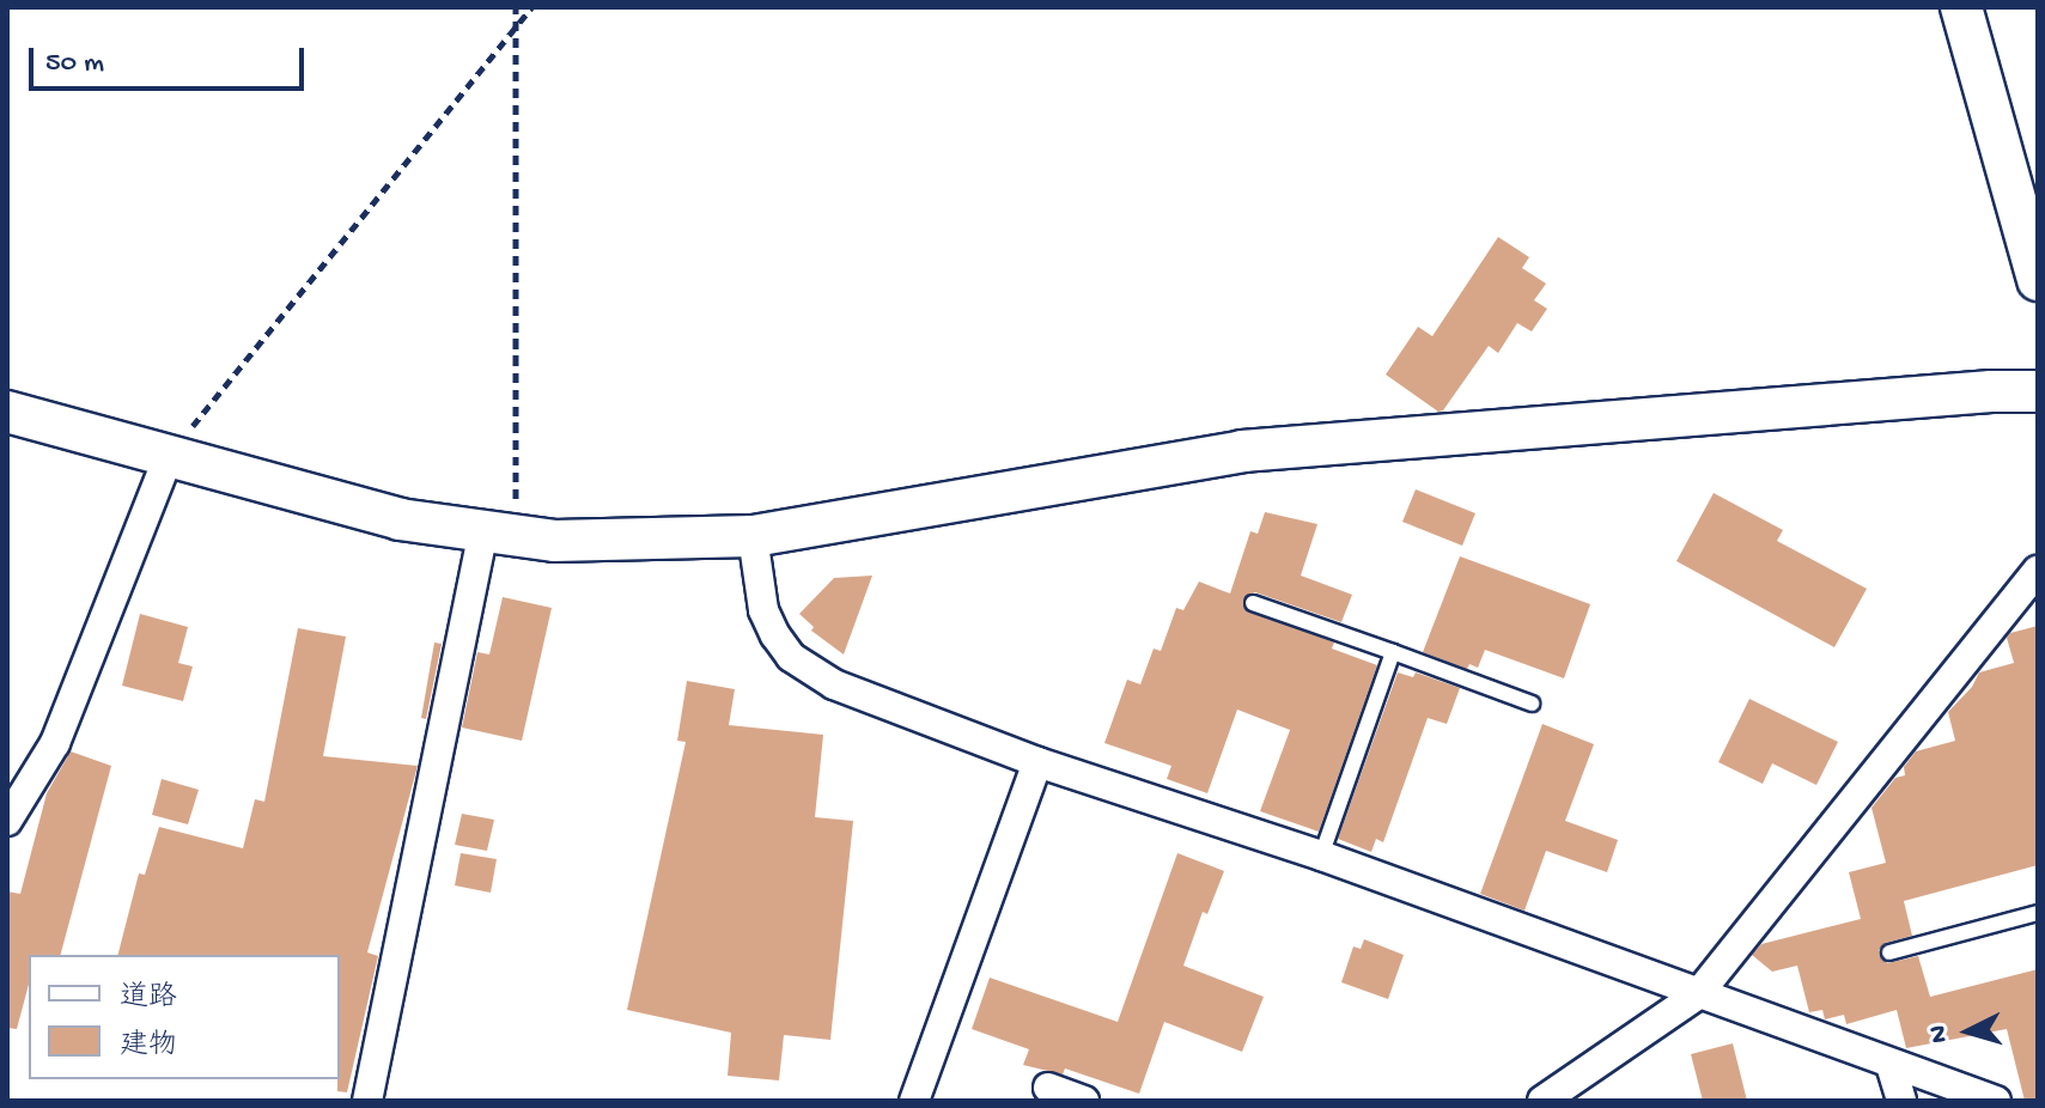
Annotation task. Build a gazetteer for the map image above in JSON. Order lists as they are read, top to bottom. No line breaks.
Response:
{"legend":["道路","建物"],"scale_bar":"50 m","north":"left"}
